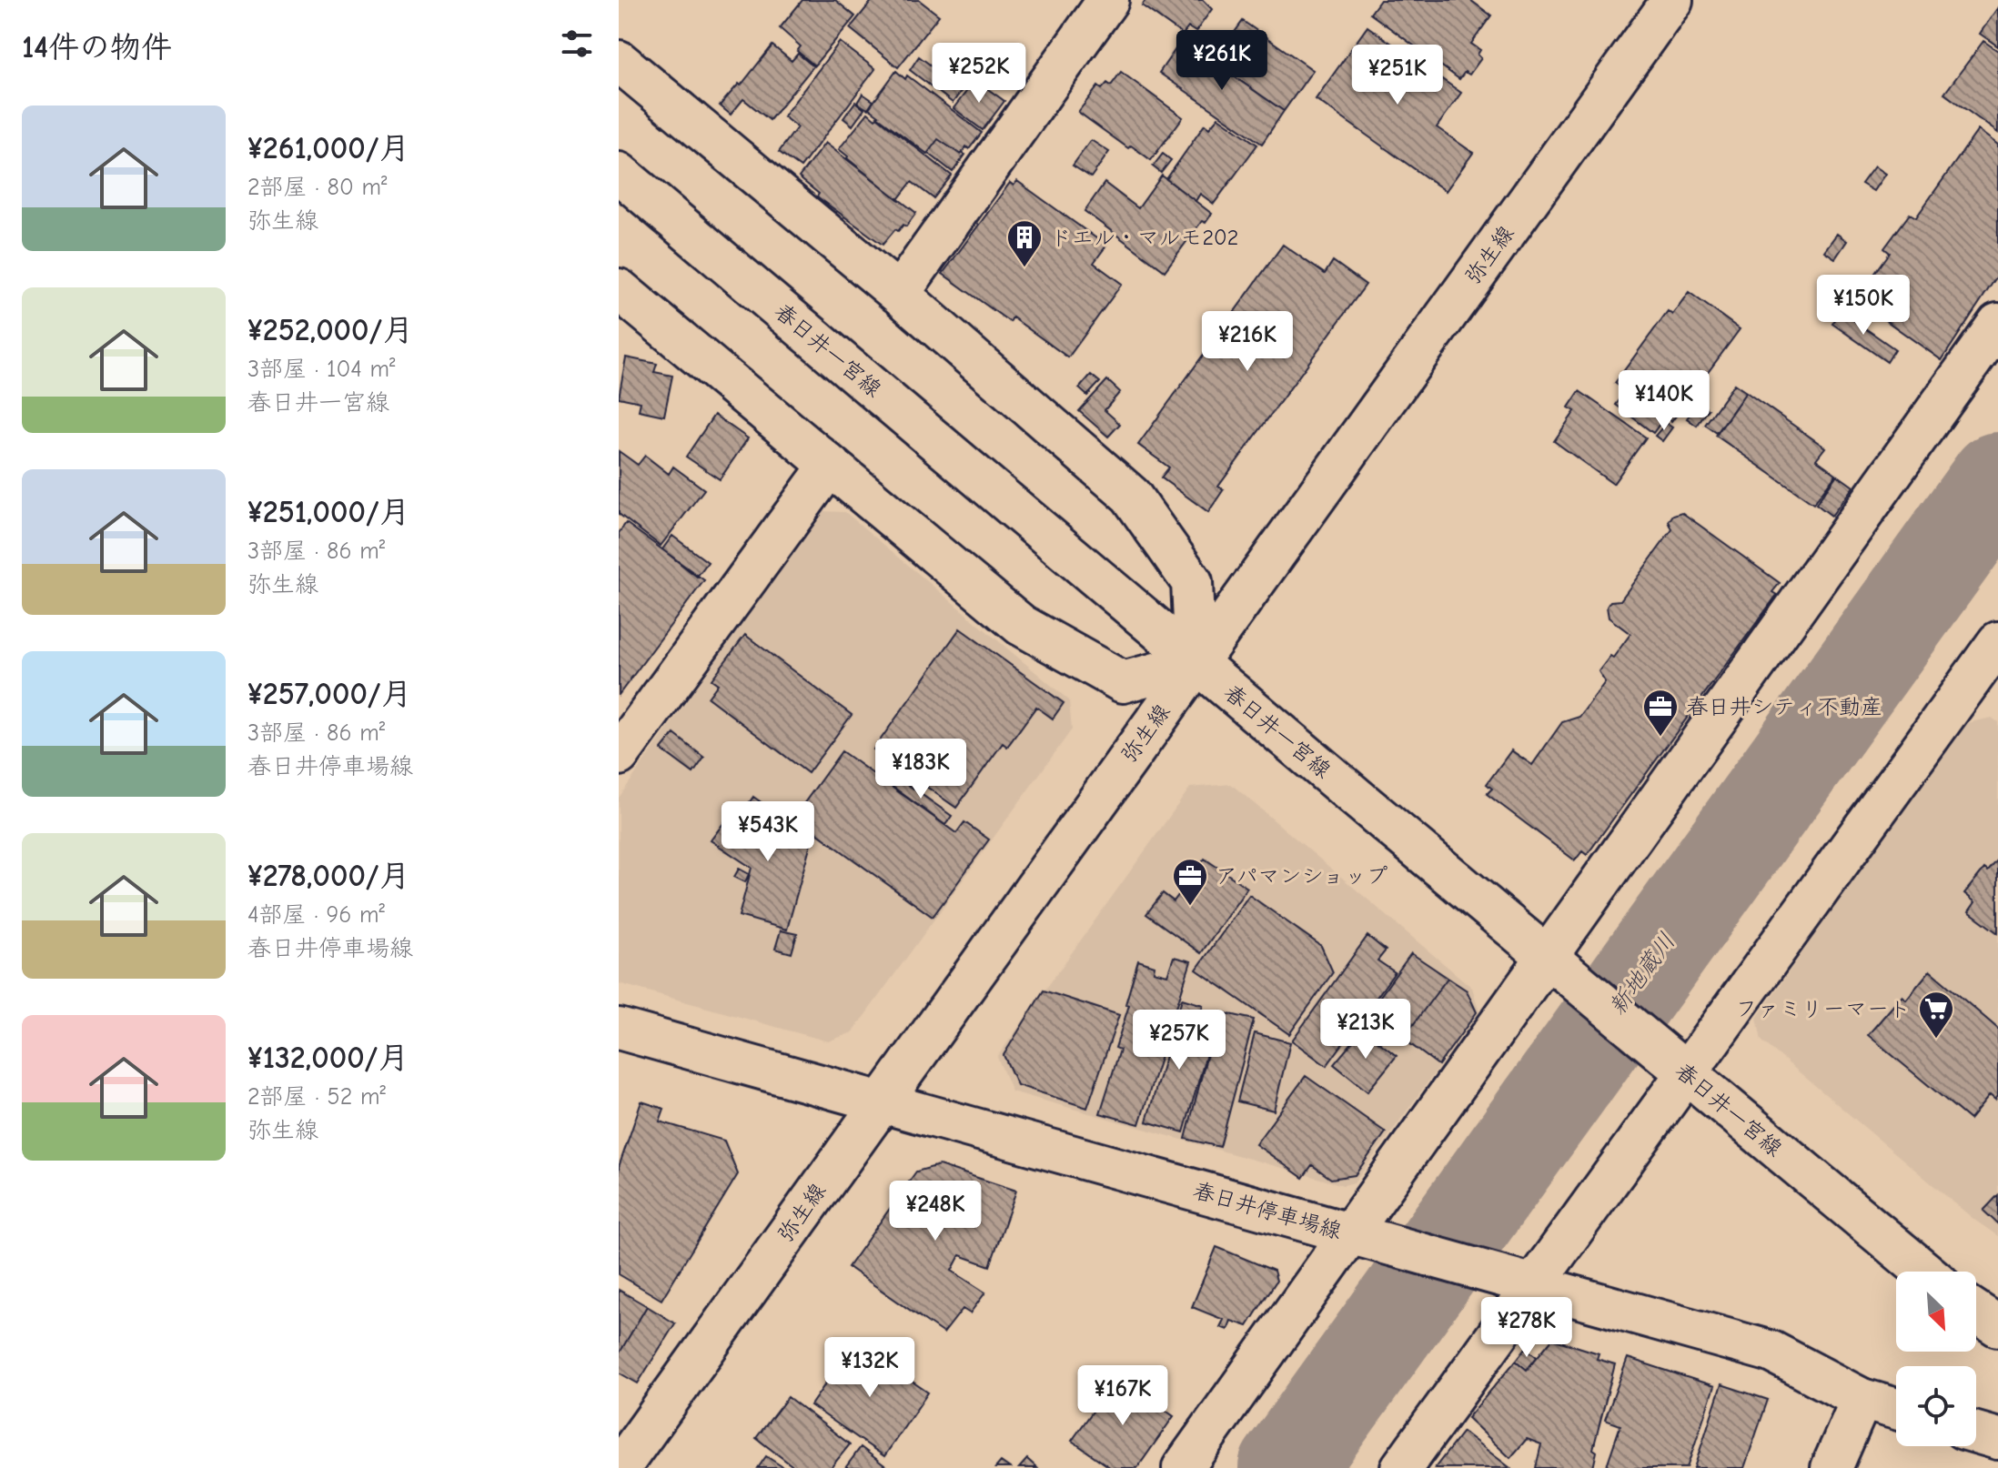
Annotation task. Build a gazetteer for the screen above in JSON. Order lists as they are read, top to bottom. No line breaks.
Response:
{"streets":{"street":["弥生線","春日井一宮線","春日井停車場線"]},"crossings":[["弥生線","春日井一宮線"],["弥生線","春日井停車場線"]],"water":["新地蔵川"],"places":{"building":["ドエル・マルモ202"],"office":["春日井シティ不動産","アパマンショップ"],"supermarket":["ファミリーマート"]},"north":"bottom right","page":{"heading":"14件の物件","price":["¥261K","¥252K","¥251K","¥150K","¥216K","¥140K","¥183K","¥543K","¥213K","¥257K","¥248K","¥278K","¥132K","¥167K"],"list":[{"name":"¥261,000/月","note":"2部屋 · 80 m² · 弥生線"},{"name":"¥252,000/月","note":"3部屋 · 104 m² · 春日井一宮線"},{"name":"¥251,000/月","note":"3部屋 · 86 m² · 弥生線"},{"name":"¥257,000/月","note":"3部屋 · 86 m² · 春日井停車場線"},{"name":"¥278,000/月","note":"4部屋 · 96 m² · 春日井停車場線"},{"name":"¥132,000/月","note":"2部屋 · 52 m² · 弥生線"}]}}
